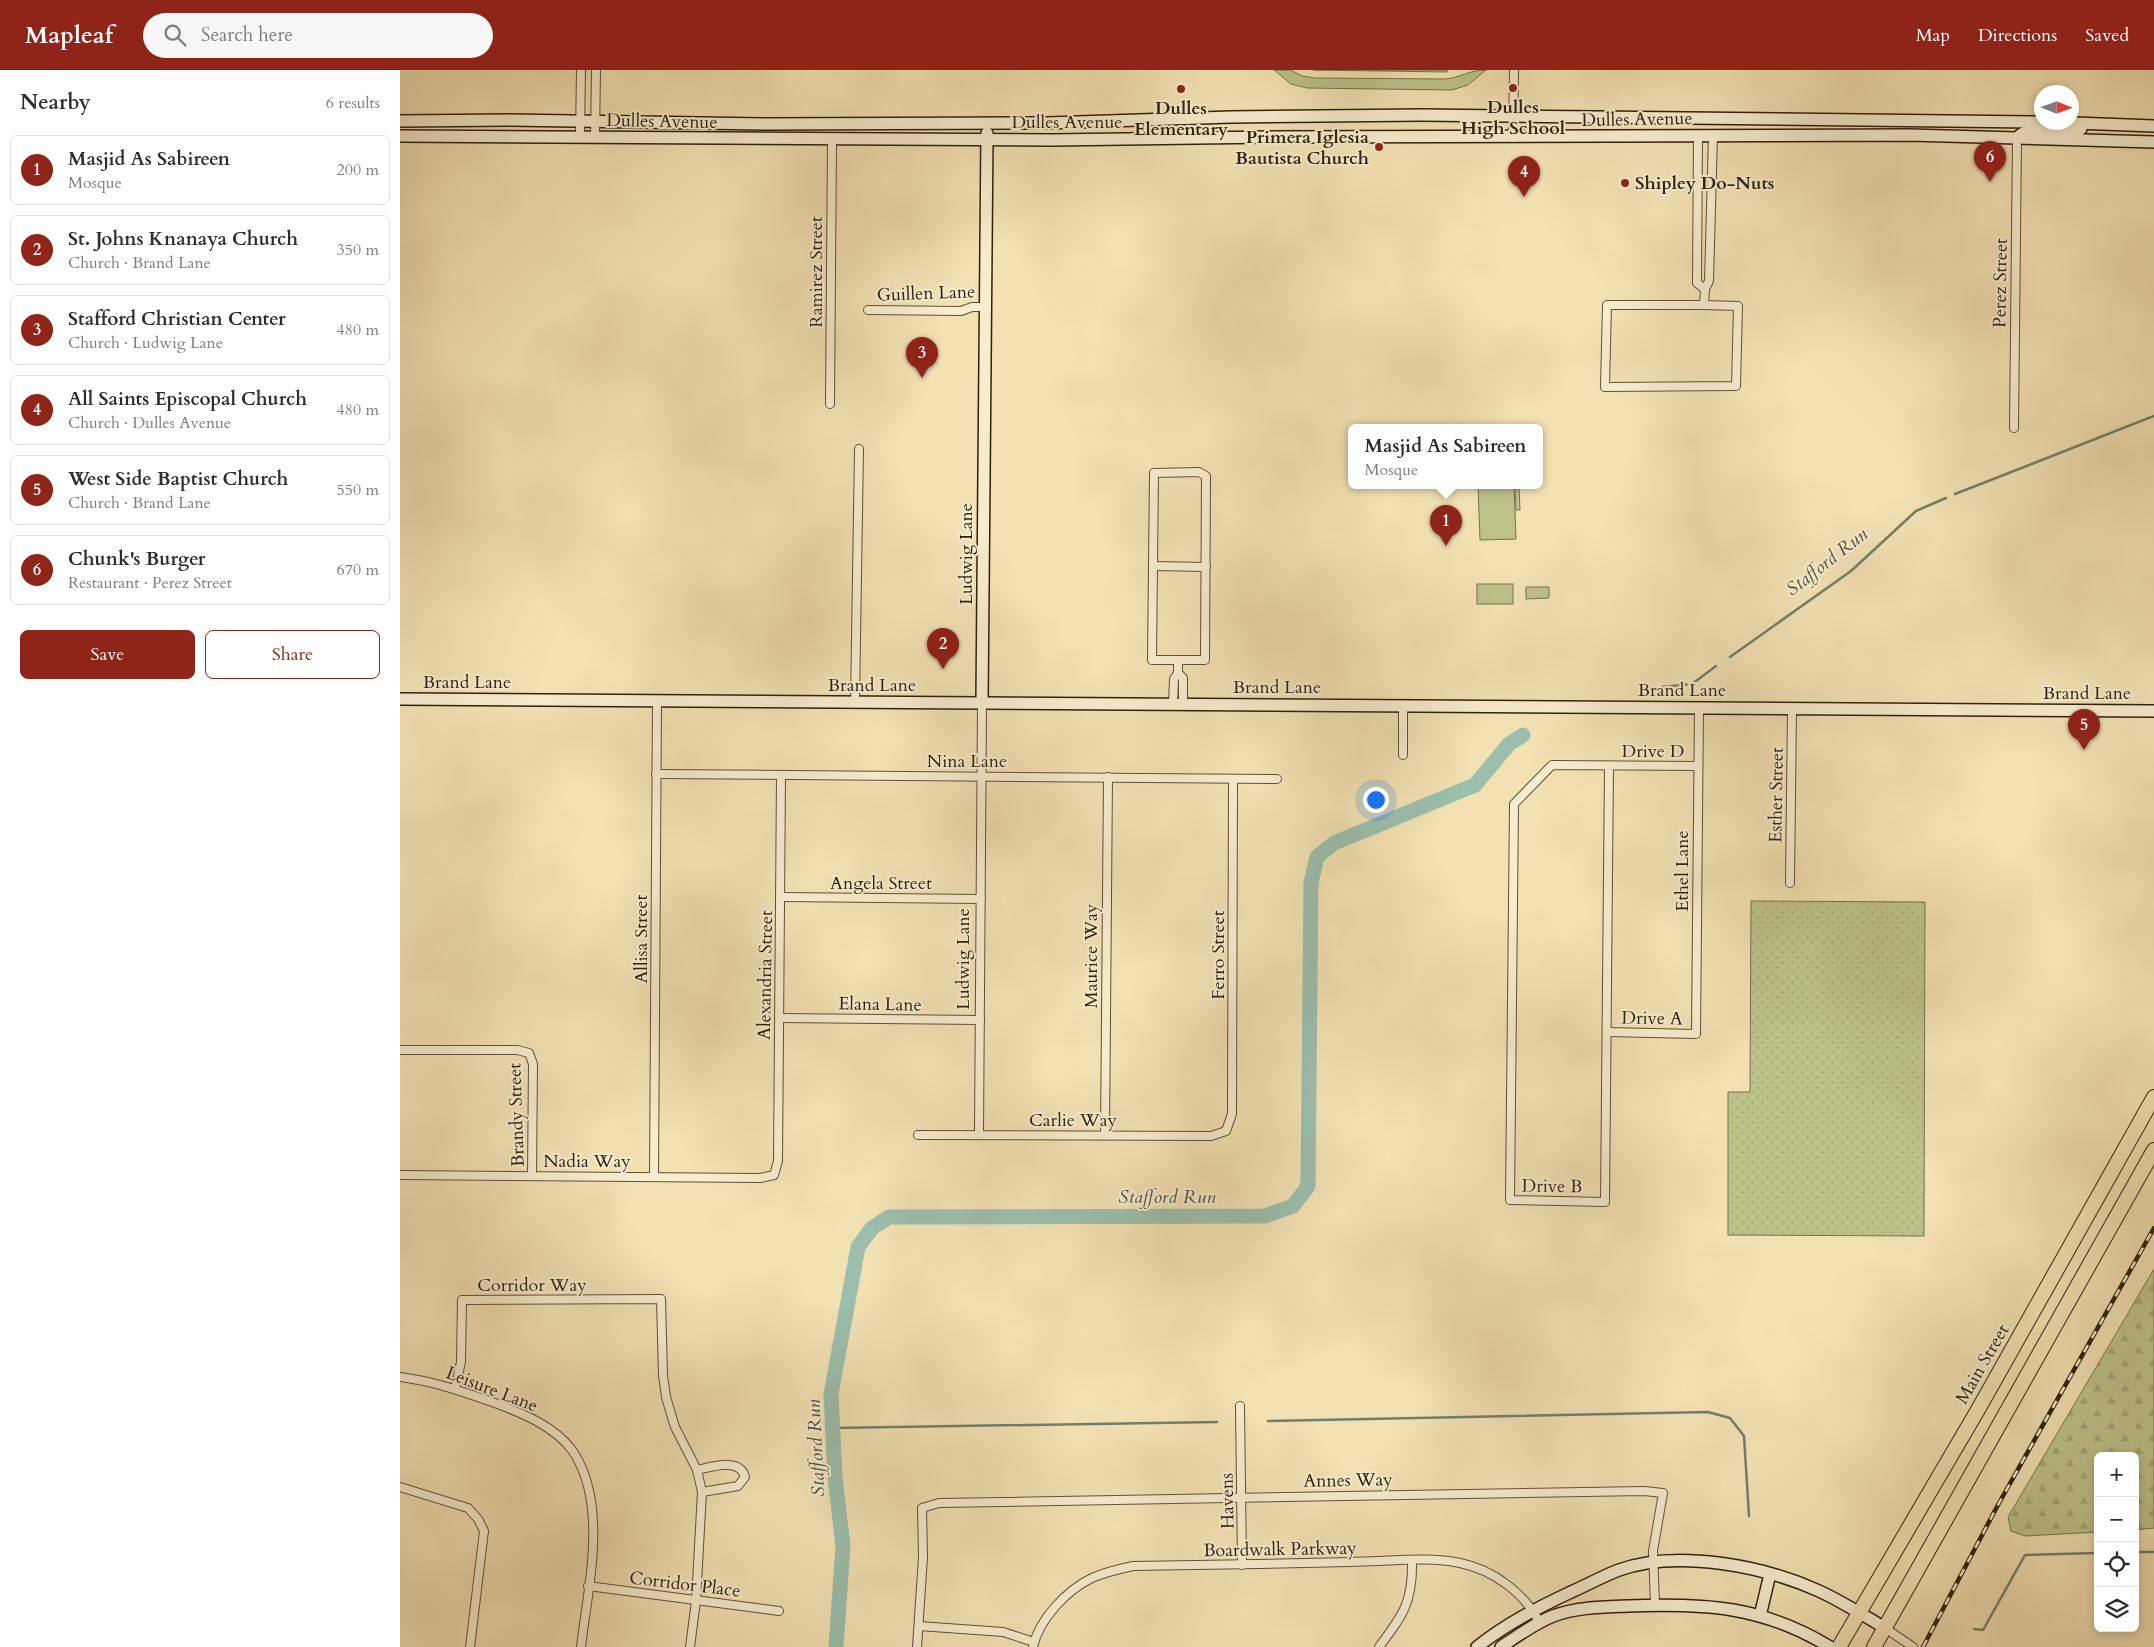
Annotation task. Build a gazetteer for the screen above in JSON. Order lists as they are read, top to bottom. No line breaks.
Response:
{"streets":{"highway":["Main Street"],"main road":["Dulles Avenue","Ludwig Lane","Brand Lane"],"street":["Ramirez Street","Perez Street","Guillen Lane","Drive D","Nina Lane","Esther Street","Ethel Lane","Angela Street","Allisa Street","Ferro Street","Maurice Way","Alexandria Street","Elana Lane","Drive A","Brandy Street","Carlie Way","Nadia Way","Drive B","Corridor Way","Leisure Lane","Annes Way","Havens","Boardwalk Parkway","Corridor Place"]},"crossings":[["Dulles Avenue","Ramirez Street"],["Dulles Avenue","Perez Street"],["Dulles Avenue","Ludwig Lane"],["Guillen Lane","Ludwig Lane"],["Ludwig Lane","Brand Lane"],["Ludwig Lane","Nina Lane"],["Ludwig Lane","Angela Street"],["Ludwig Lane","Elana Lane"],["Ludwig Lane","Carlie Way"],["Brand Lane","Esther Street"],["Brand Lane","Ethel Lane"],["Brand Lane","Allisa Street"],["Drive D","Ethel Lane"],["Drive D","Drive B"],["Nina Lane","Allisa Street"],["Nina Lane","Ferro Street"],["Nina Lane","Maurice Way"],["Nina Lane","Alexandria Street"],["Ethel Lane","Drive A"],["Angela Street","Alexandria Street"],["Allisa Street","Nadia Way"],["Ferro Street","Carlie Way"],["Maurice Way","Carlie Way"],["Alexandria Street","Elana Lane"],["Alexandria Street","Nadia Way"],["Drive A","Drive B"],["Brandy Street","Nadia Way"],["Corridor Way","Leisure Lane"],["Leisure Lane","Corridor Place"],["Annes Way","Havens"],["Havens","Boardwalk Parkway"]],"water":["Stafford Run"],"places":["Dulles High School","Dulles Elementary","Primera Iglesia Bautista Church","Shipley Do-Nuts"],"north":"right","page":{"header":"Mapleaf","search":"Search here","nav":["Map","Directions","Saved"],"heading":["Nearby","6 results"],"list":[{"mark":"1","name":"Masjid As Sabireen","note":"Mosque","value":"200 m"},{"mark":"2","name":"St. Johns Knanaya Church","note":"Church · Brand Lane","value":"350 m"},{"mark":"3","name":"Stafford Christian Center","note":"Church · Ludwig Lane","value":"480 m"},{"mark":"4","name":"All Saints Episcopal Church","note":"Church · Dulles Avenue","value":"480 m"},{"mark":"5","name":"West Side Baptist Church","note":"Church · Brand Lane","value":"550 m"},{"mark":"6","name":"Chunk's Burger","note":"Restaurant · Perez Street","value":"670 m"}],"pins":["6","4","3","1","2","5"],"popup":["Masjid As Sabireen","Mosque"],"buttons":["Save","Share"],"map_buttons":["+","−"]}}
